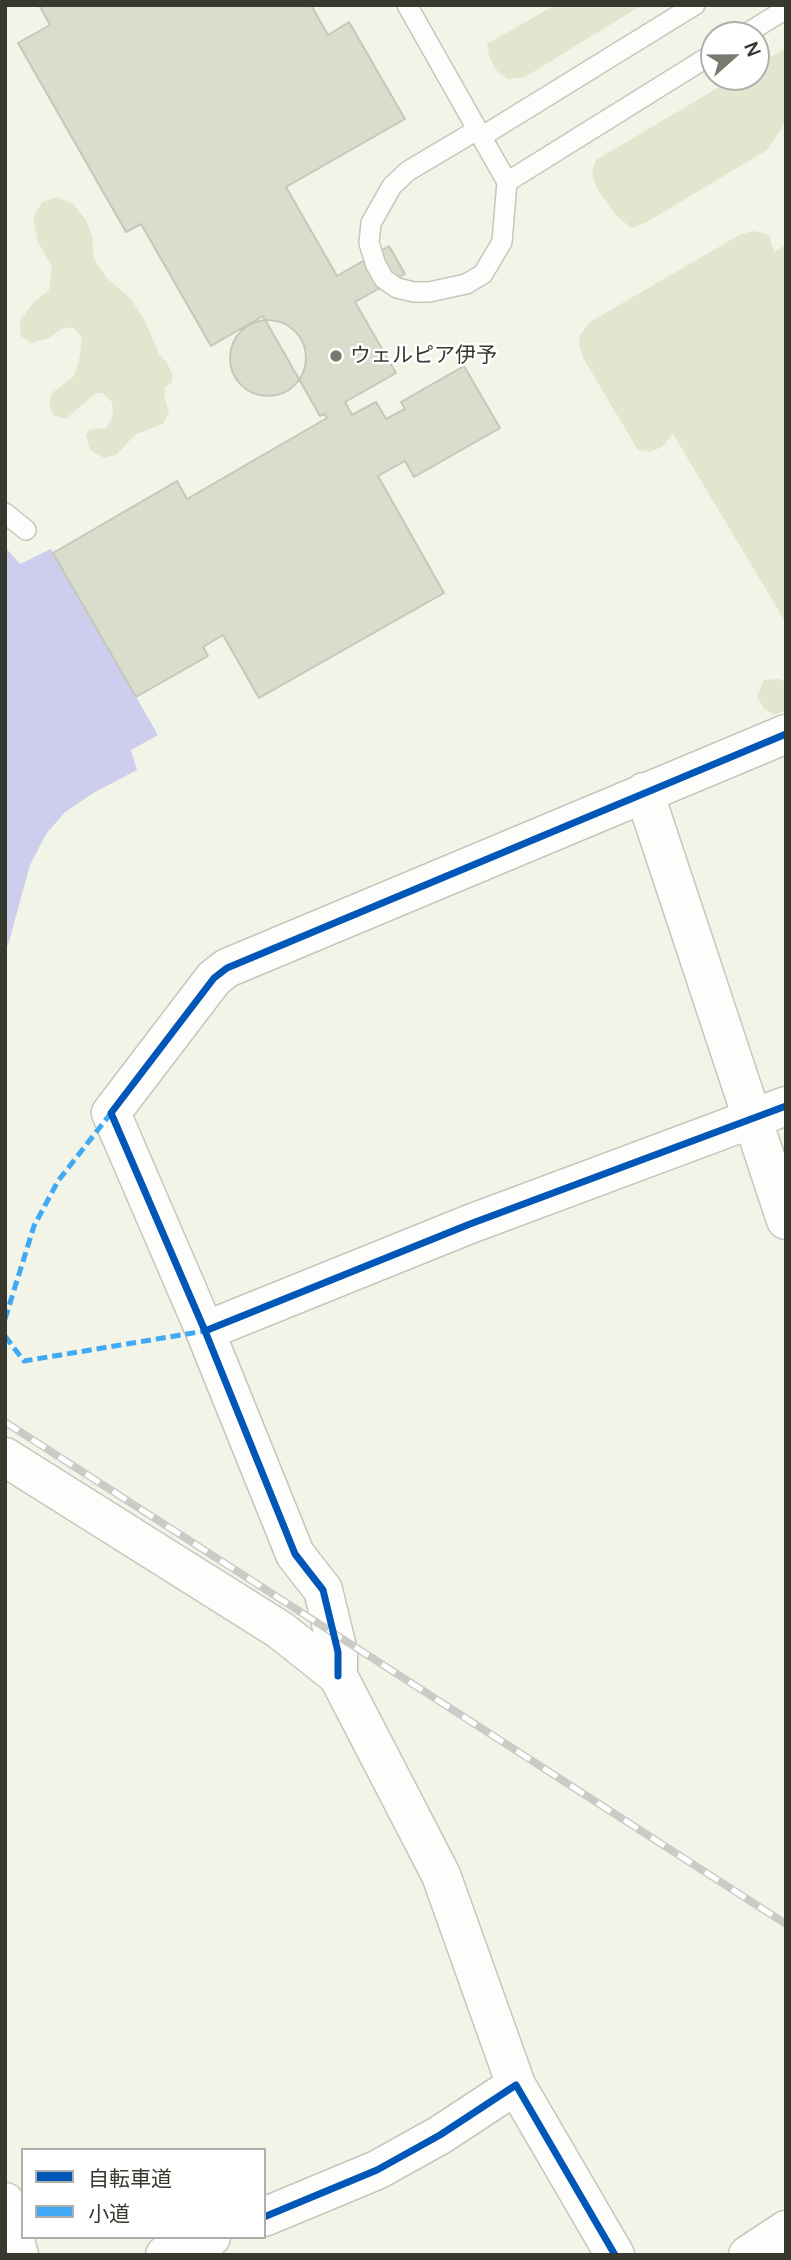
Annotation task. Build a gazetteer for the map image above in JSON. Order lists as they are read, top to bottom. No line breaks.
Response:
{"places":["ウェルピア伊予"],"legend":["自転車道","小道"],"north":"right"}
